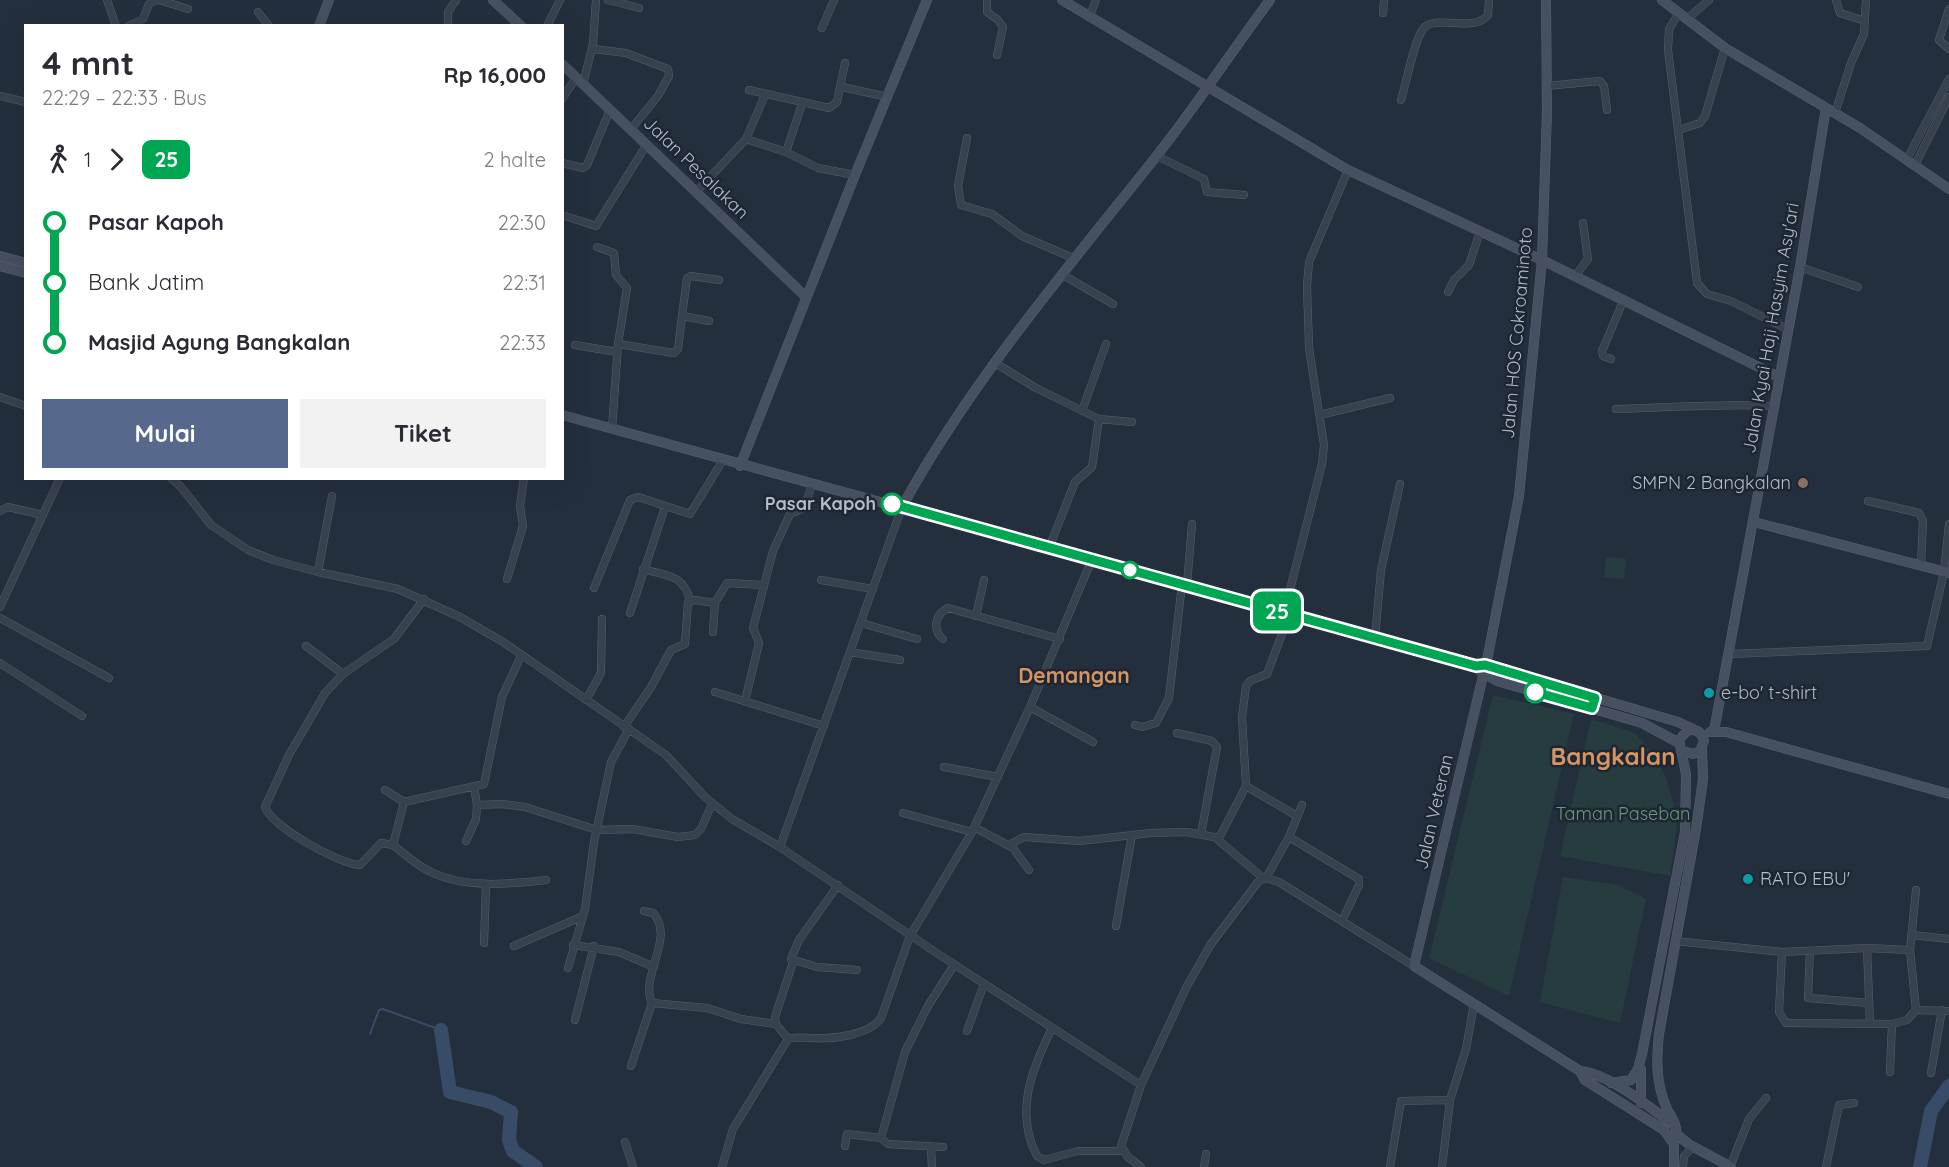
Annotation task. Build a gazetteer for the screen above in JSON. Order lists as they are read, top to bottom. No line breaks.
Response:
{"streets":{"street":["Jalan Pesalakan","Jalan Kyai Haji Hasyim Asy'ari","Jalan HOS Cokroaminoto","Jalan Veteran"]},"crossings":[["Jalan HOS Cokroaminoto","Jalan Veteran"]],"districts":["Demangan","Bangkalan"],"parks":["Taman Paseban"],"places":["SMPN 2 Bangkalan","Pasar Kapoh","e-bo' t-shirt","RATO EBU'"],"lines":["bus line 25"],"page":{"on_map":"25","heading":["4 mnt","22:29 – 22:33 · Bus","Rp 16,000"],"legs":["1","25","2 halte"],"list":[{"name":"Pasar Kapoh","value":"22:30"},{"name":"Bank Jatim","value":"22:31"},{"name":"Masjid Agung Bangkalan","value":"22:33"}],"buttons":["Mulai","Tiket"]}}
